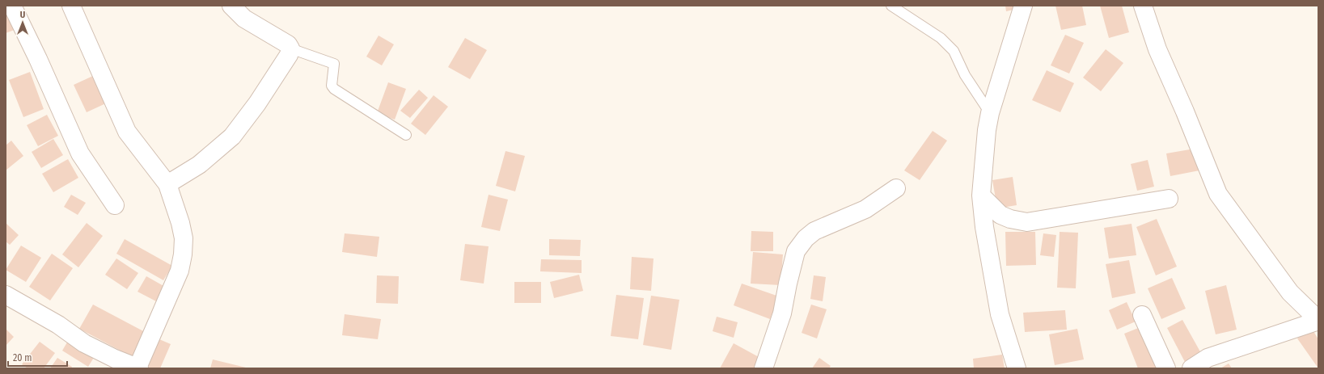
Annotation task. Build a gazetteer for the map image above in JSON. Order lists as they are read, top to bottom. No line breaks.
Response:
{"scale_bar":"20 m","north":"top"}
